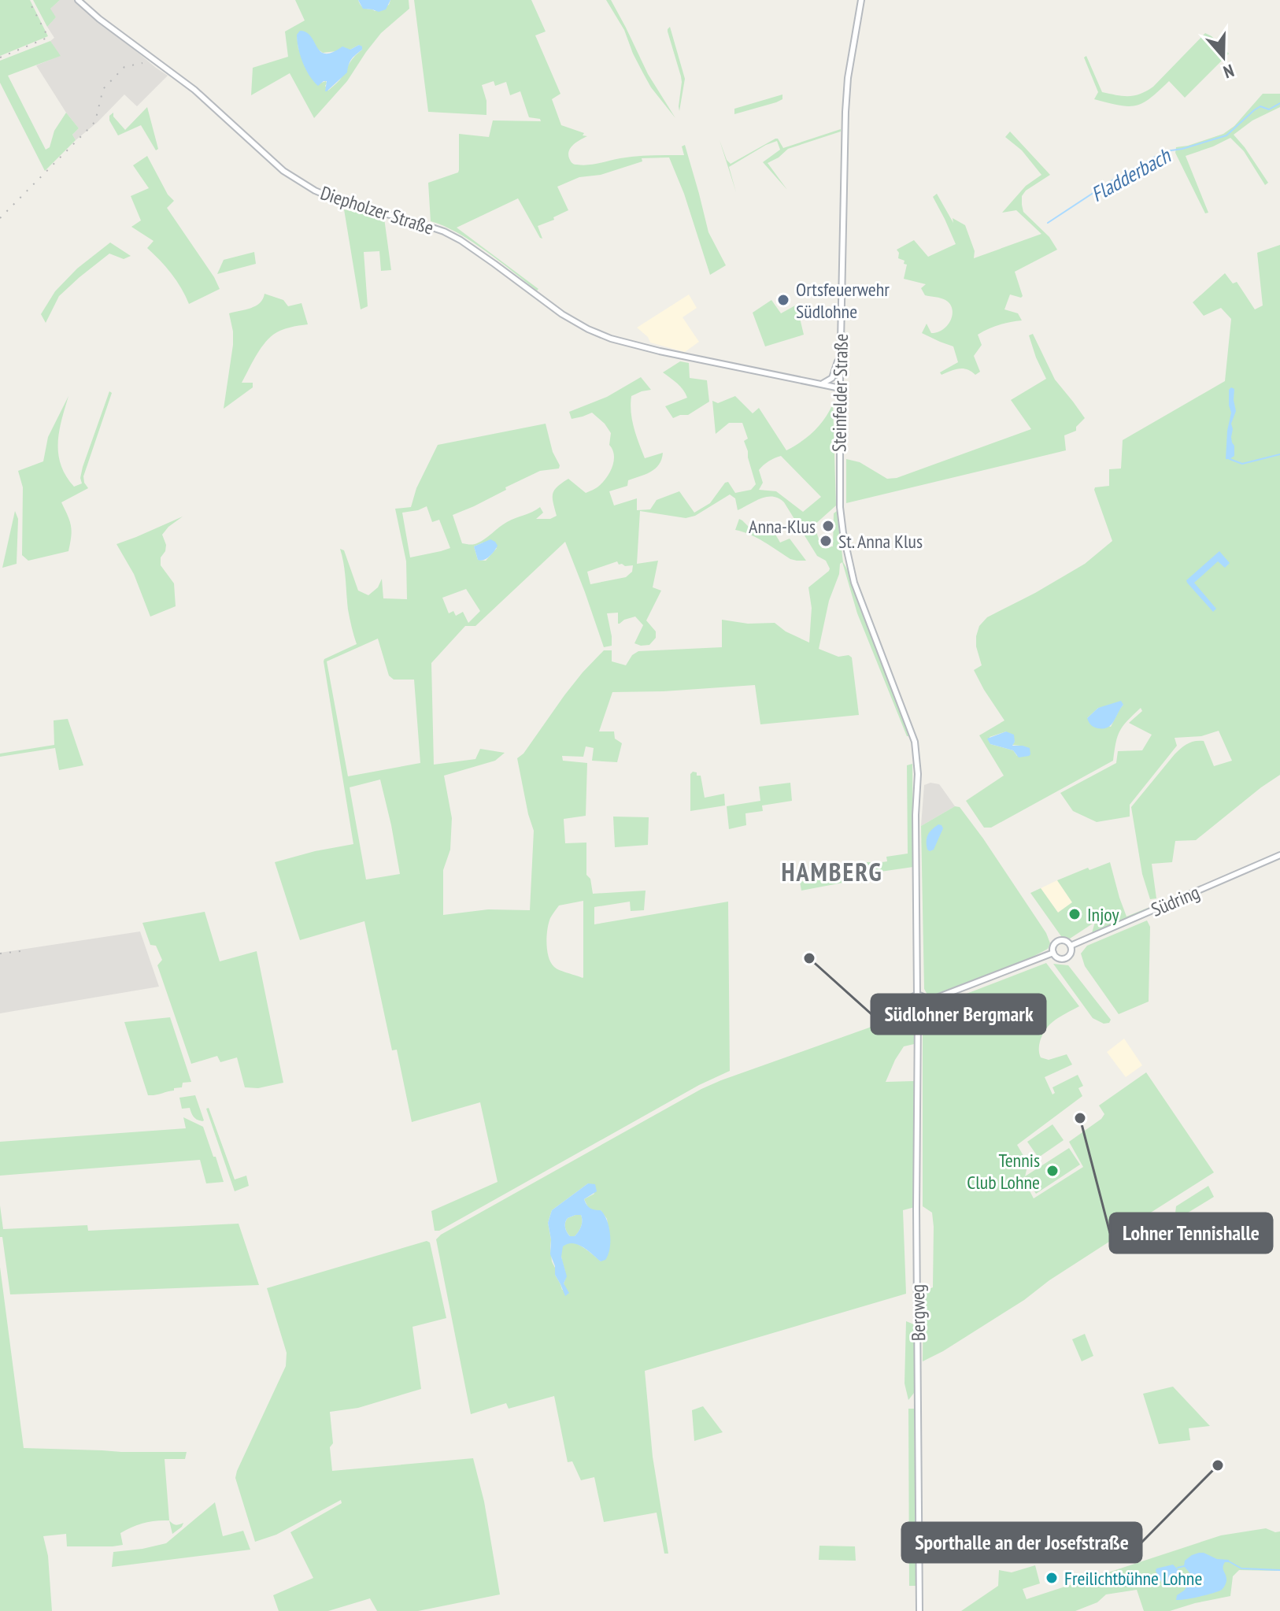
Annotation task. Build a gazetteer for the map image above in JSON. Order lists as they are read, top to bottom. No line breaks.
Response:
{"streets":{"main road":["Diepholzer Straße","Steinfelder Straße","Südring","Bergweg"]},"crossings":[["Diepholzer Straße","Steinfelder Straße"],["Steinfelder Straße","Bergweg"]],"districts":["HAMBERG"],"water":["Fladderbach"],"places":["Ortsfeuerwehr Südlohne","Anna-Klus","St. Anna Klus","Injoy","Südlohner Bergmark","Lohner Tennishalle","Tennis Club Lohne","Sporthalle an der Josefstraße","Freilichtbühne Lohne"],"north":"bottom"}
